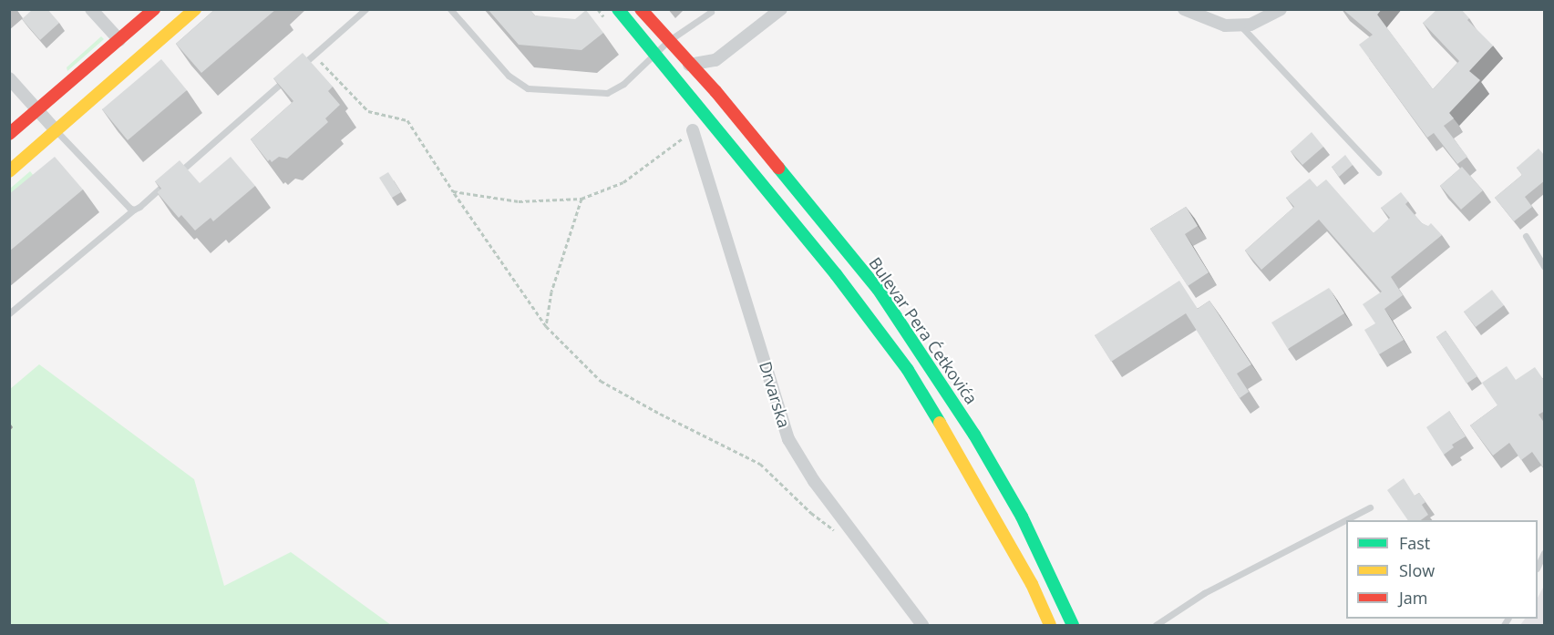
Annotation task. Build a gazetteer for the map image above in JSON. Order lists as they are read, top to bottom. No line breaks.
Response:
{"streets":{"main road":["Bulevar Pera Ćetkovića"],"street":["Drvarska"]},"legend":["Fast","Slow","Jam"]}
